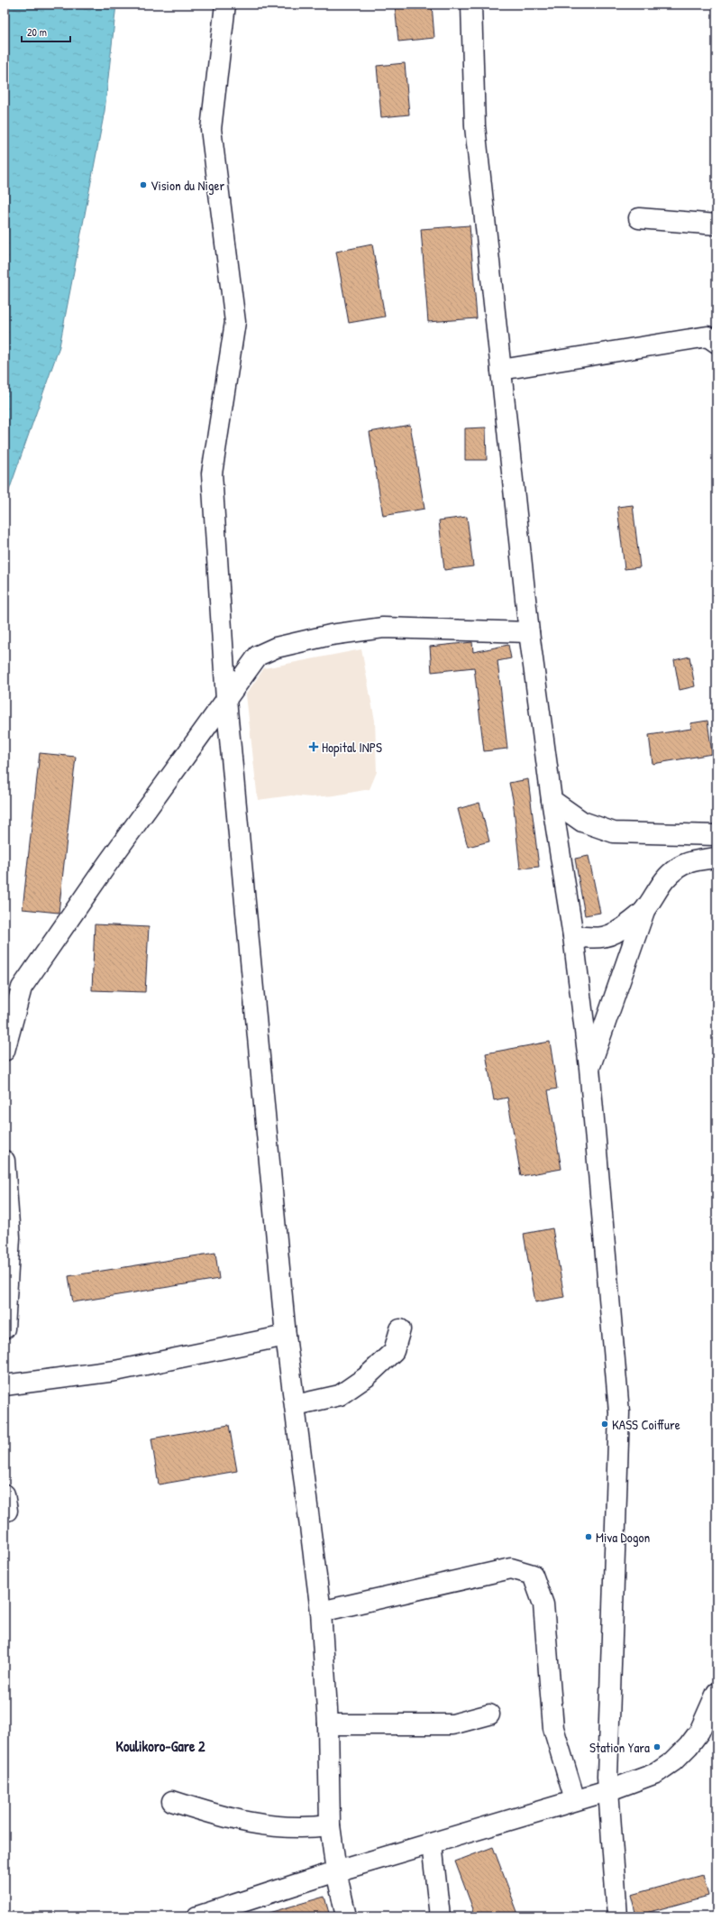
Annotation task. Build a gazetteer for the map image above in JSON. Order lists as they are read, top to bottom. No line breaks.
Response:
{"districts":["Koulikoro-Gare 2"],"places":{"other":["Vision du Niger","KASS Coiffure","Miva Dogon","Station Yara"],"health":["Hopital INPS"]},"scale_bar":"20 m"}
